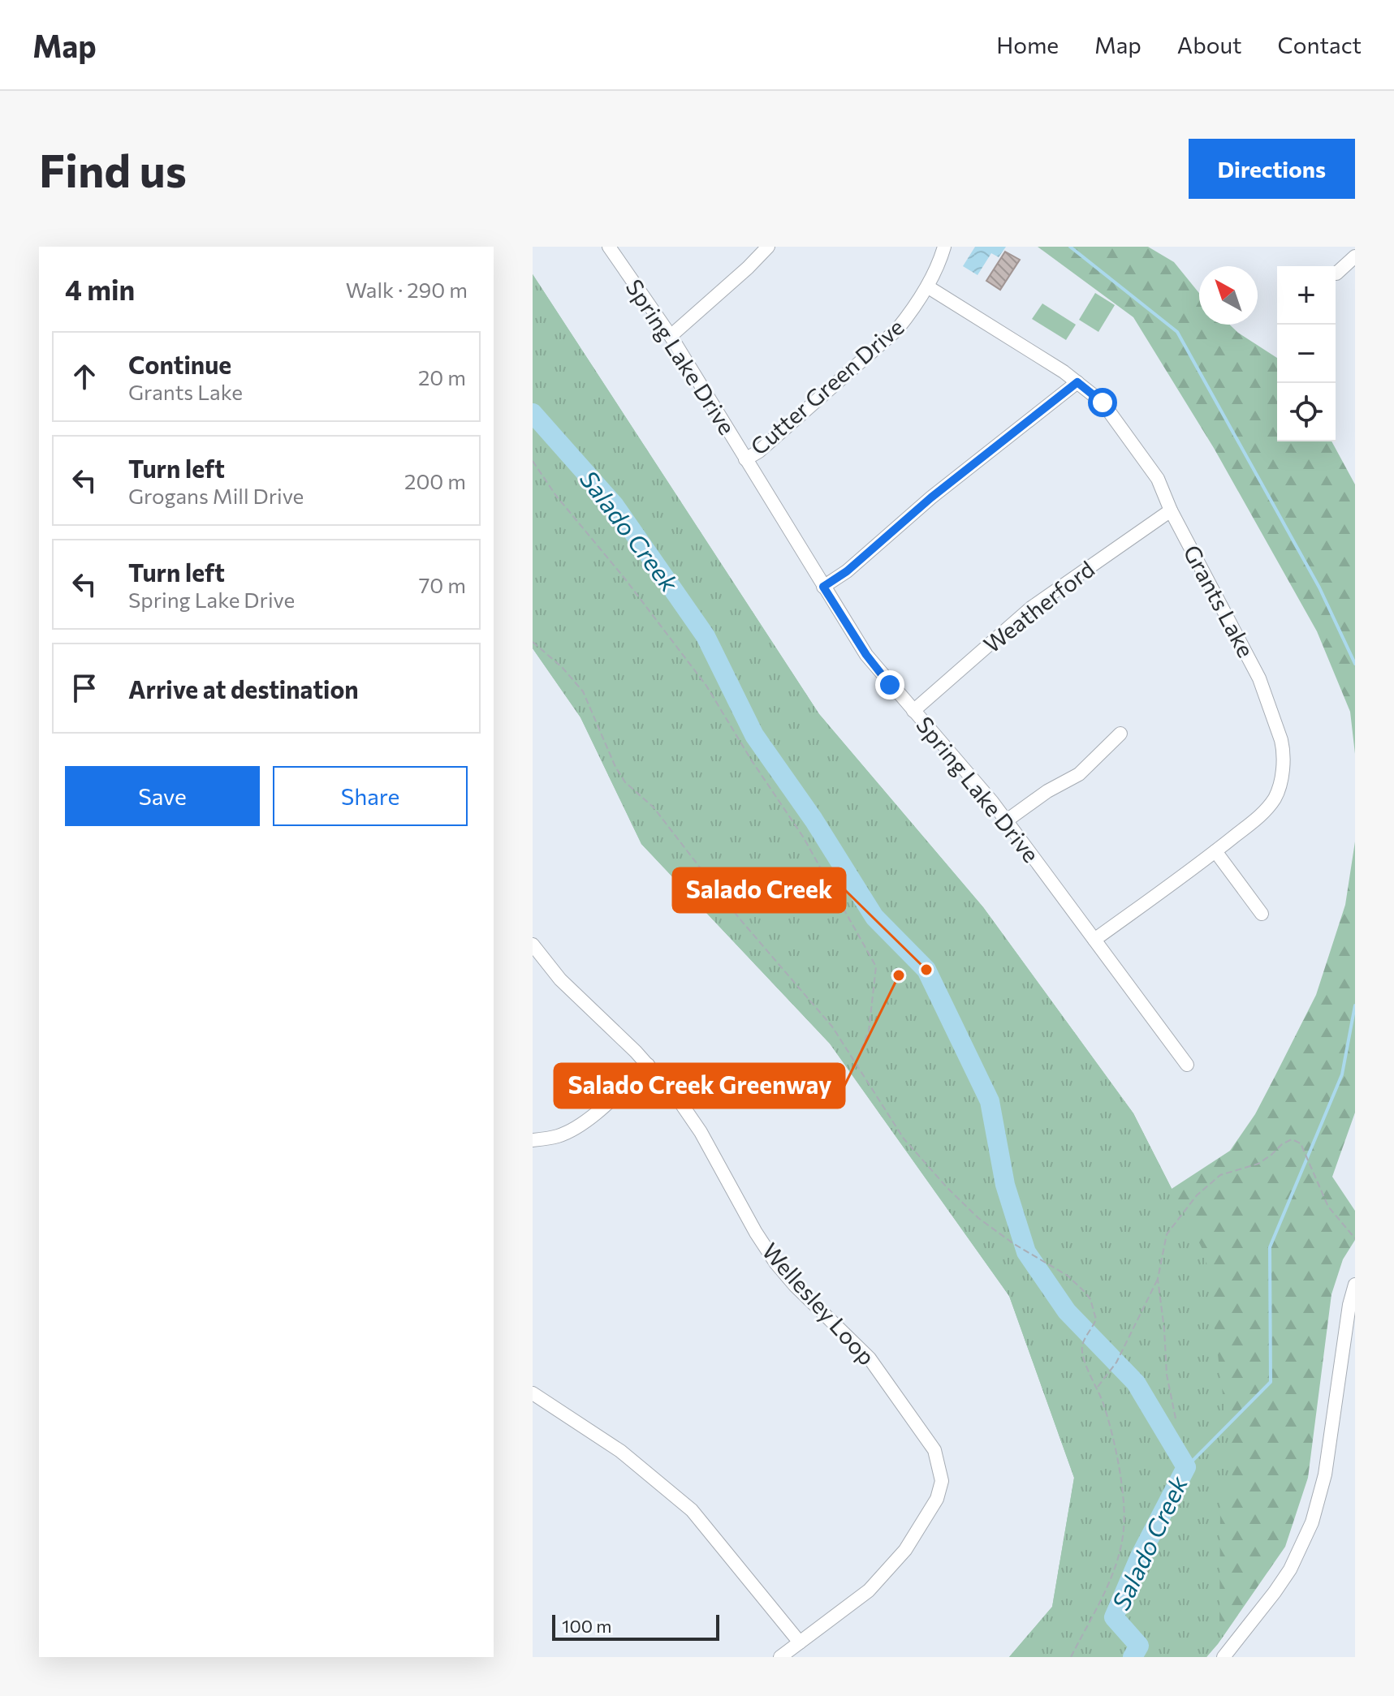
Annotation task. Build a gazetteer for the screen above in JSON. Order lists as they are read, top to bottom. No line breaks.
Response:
{"streets":{"street":["Spring Lake Drive","Cutter Green Drive","Grants Lake","Weatherford","Wellesley Loop"]},"crossings":[["Spring Lake Drive","Cutter Green Drive"],["Spring Lake Drive","Grants Lake"],["Spring Lake Drive","Weatherford"],["Cutter Green Drive","Grants Lake"],["Grants Lake","Weatherford"]],"water":["Salado Creek"],"places":["Salado Creek","Salado Creek Greenway"],"scale_bar":"100 m","north":"top left","page":{"header":"Map","nav":["Home","Map","About","Contact"],"buttons":["Directions",["Save","Share"]],"title":"Find us","heading":["4 min","Walk · 290 m"],"map_buttons":["+","−"],"list":[["Continue","Grants Lake","20 m"],["Turn left","Grogans Mill Drive","200 m"],["Turn left","Spring Lake Drive","70 m"],"Arrive at destination"],"scale":"100 m"}}
